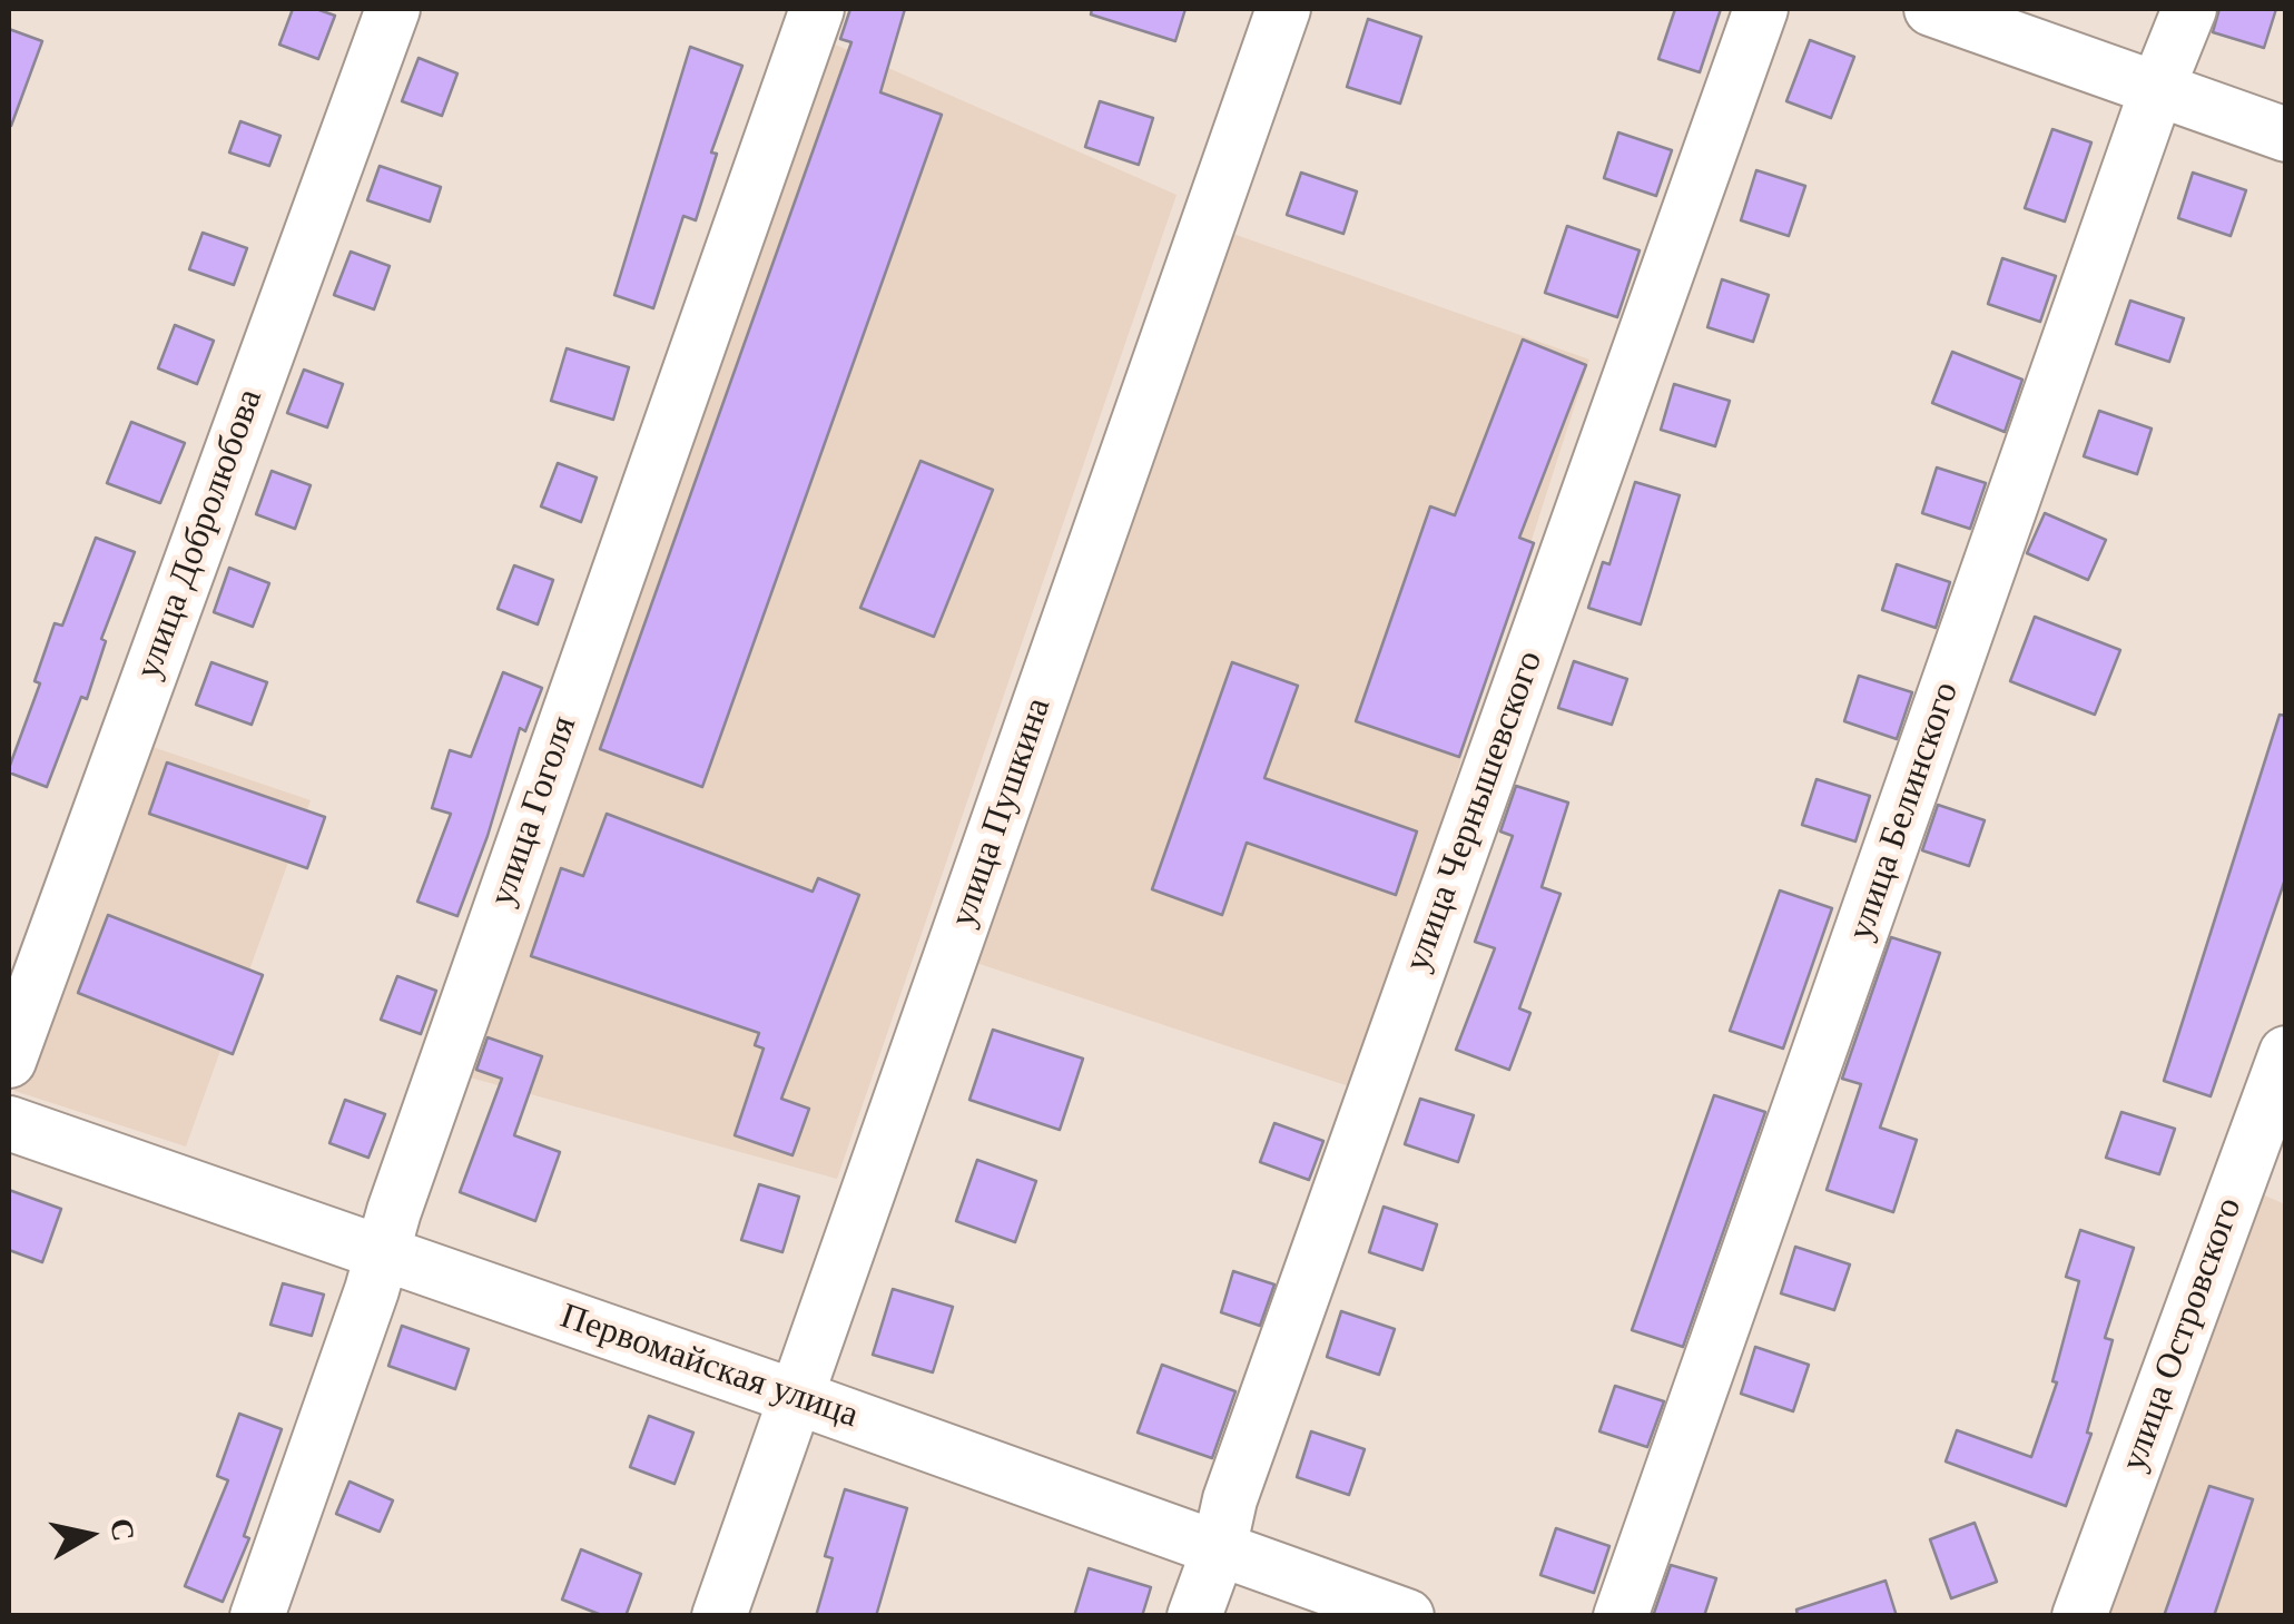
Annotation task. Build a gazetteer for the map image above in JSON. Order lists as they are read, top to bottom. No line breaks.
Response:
{"streets":{"street":["улица Добролюбова","улица Гоголя","улица Чернышевского","улица Белинского","улица Пушкина","улица Островского","Первомайская улица"]},"crossings":[["улица Гоголя","Первомайская улица"],["улица Чернышевского","Первомайская улица"],["улица Пушкина","Первомайская улица"]],"north":"right"}
